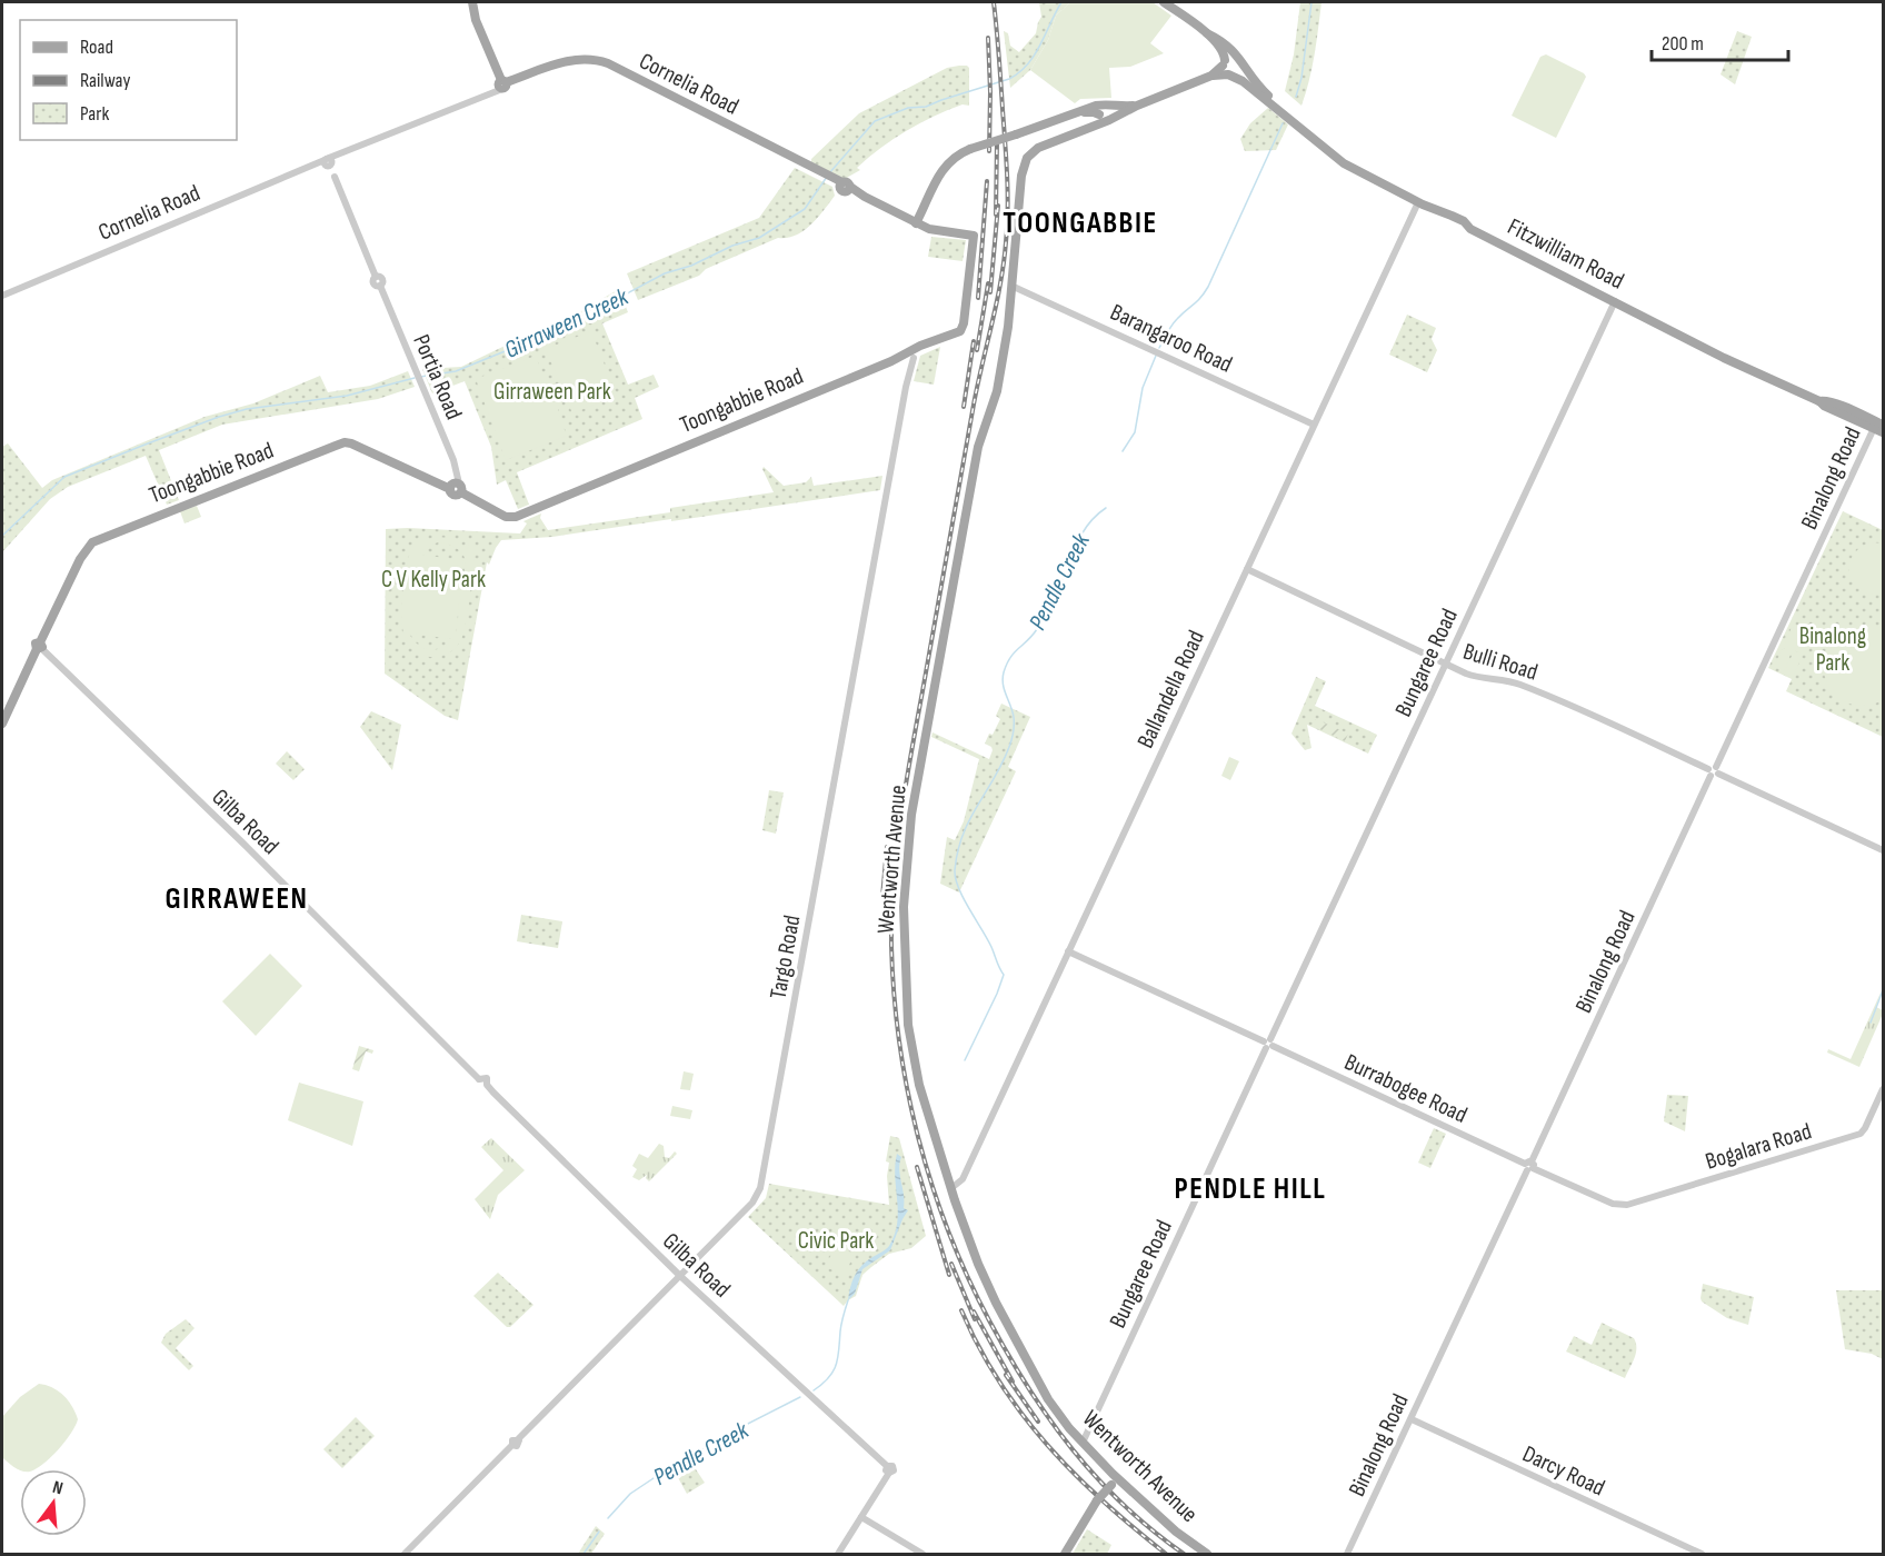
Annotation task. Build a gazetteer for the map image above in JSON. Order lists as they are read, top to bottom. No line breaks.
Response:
{"streets":{"main road":["Cornelia Road","Fitzwilliam Road","Toongabbie Road","Wentworth Avenue"],"street":["Barangaroo Road","Portia Road","Binalong Road","Bulli Road","Bungaree Road","Ballandella Road","Gilba Road","Targo Road","Burrabogee Road","Bogalara Road","Darcy Road"]},"crossings":[["Cornelia Road","Toongabbie Road"],["Cornelia Road","Wentworth Avenue"],["Fitzwilliam Road","Binalong Road"],["Fitzwilliam Road","Bungaree Road"],["Fitzwilliam Road","Ballandella Road"],["Fitzwilliam Road","Wentworth Avenue"],["Barangaroo Road","Ballandella Road"],["Barangaroo Road","Wentworth Avenue"],["Portia Road","Toongabbie Road"],["Toongabbie Road","Gilba Road"],["Toongabbie Road","Targo Road"],["Binalong Road","Bulli Road"],["Binalong Road","Burrabogee Road"],["Binalong Road","Darcy Road"],["Bulli Road","Bungaree Road"],["Bulli Road","Ballandella Road"],["Bungaree Road","Wentworth Avenue"],["Bungaree Road","Burrabogee Road"],["Ballandella Road","Wentworth Avenue"],["Ballandella Road","Burrabogee Road"],["Gilba Road","Targo Road"],["Burrabogee Road","Bogalara Road"]],"districts":["TOONGABBIE","GIRRAWEEN","PENDLE HILL"],"water":["Girraween Creek","Pendle Creek"],"parks":["Girraween Park","C V Kelly Park","Binalong Park","Civic Park"],"legend":["Road","Railway","Park"],"scale_bar":"200 m","north":"top"}
